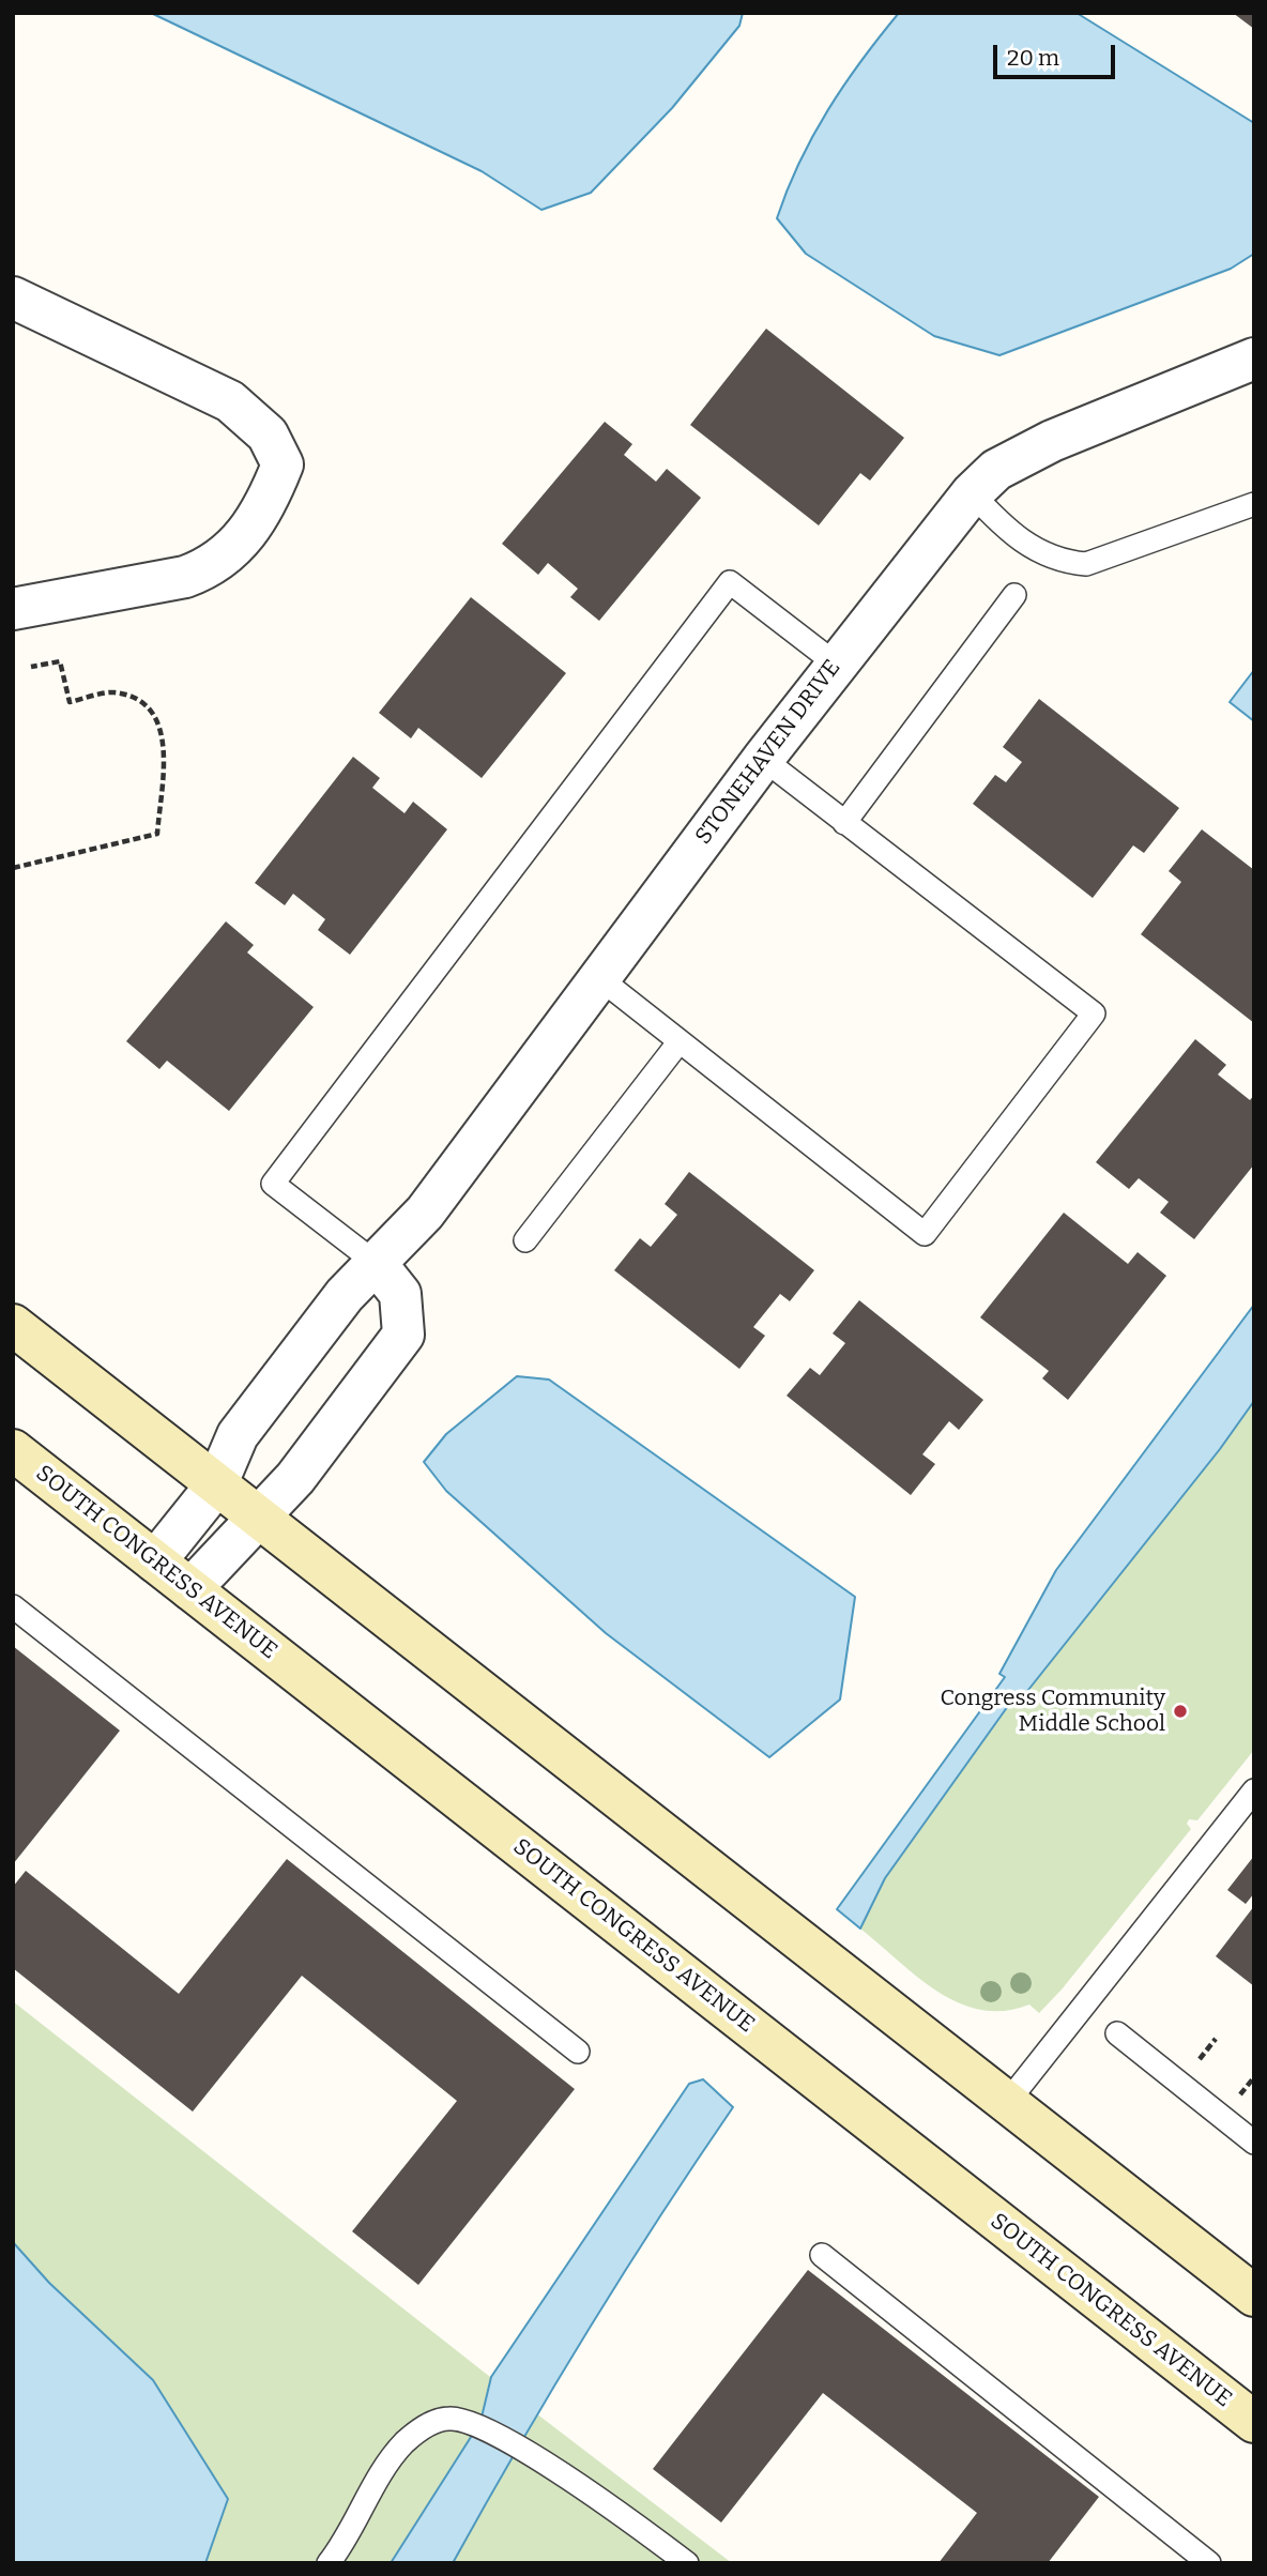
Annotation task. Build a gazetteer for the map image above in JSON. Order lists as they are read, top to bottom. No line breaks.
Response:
{"streets":{"main road":["SOUTH CONGRESS AVENUE"],"street":["STONEHAVEN DRIVE"]},"crossings":[["STONEHAVEN DRIVE","SOUTH CONGRESS AVENUE"]],"places":["Congress Community Middle School"],"scale_bar":"20 m"}
